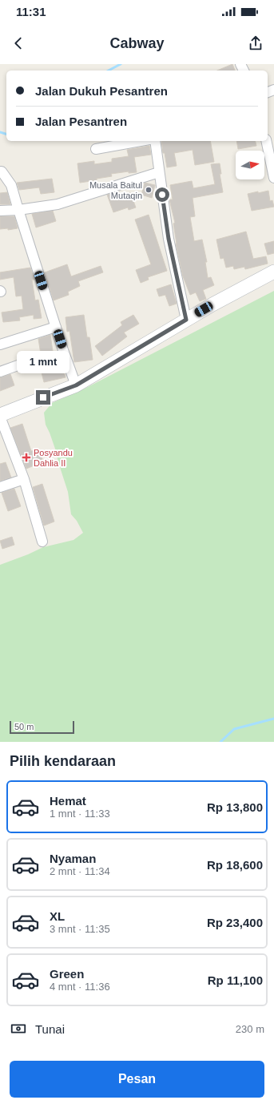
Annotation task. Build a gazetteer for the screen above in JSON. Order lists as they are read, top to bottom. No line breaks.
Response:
{"places":{"other":["Musala Baitul Mutaqin"],"health":["Posyandu Dahlia II"]},"scale_bar":"50 m","north":"right","page":{"status":"11:31","header":"Cabway","banner":["Jalan Dukuh Pesantren","Jalan Pesantren"],"bubble":"1 mnt","scale":"50 m","heading":"Pilih kendaraan","list":[{"name":"Hemat","note":"1 mnt · 11:33","value":"Rp 13,800"},{"name":"Nyaman","note":"2 mnt · 11:34","value":"Rp 18,600"},{"name":"XL","note":"3 mnt · 11:35","value":"Rp 23,400"},{"name":"Green","note":"4 mnt · 11:36","value":"Rp 11,100"}],"pay":["Tunai","230 m"],"buttons":"Pesan"}}
